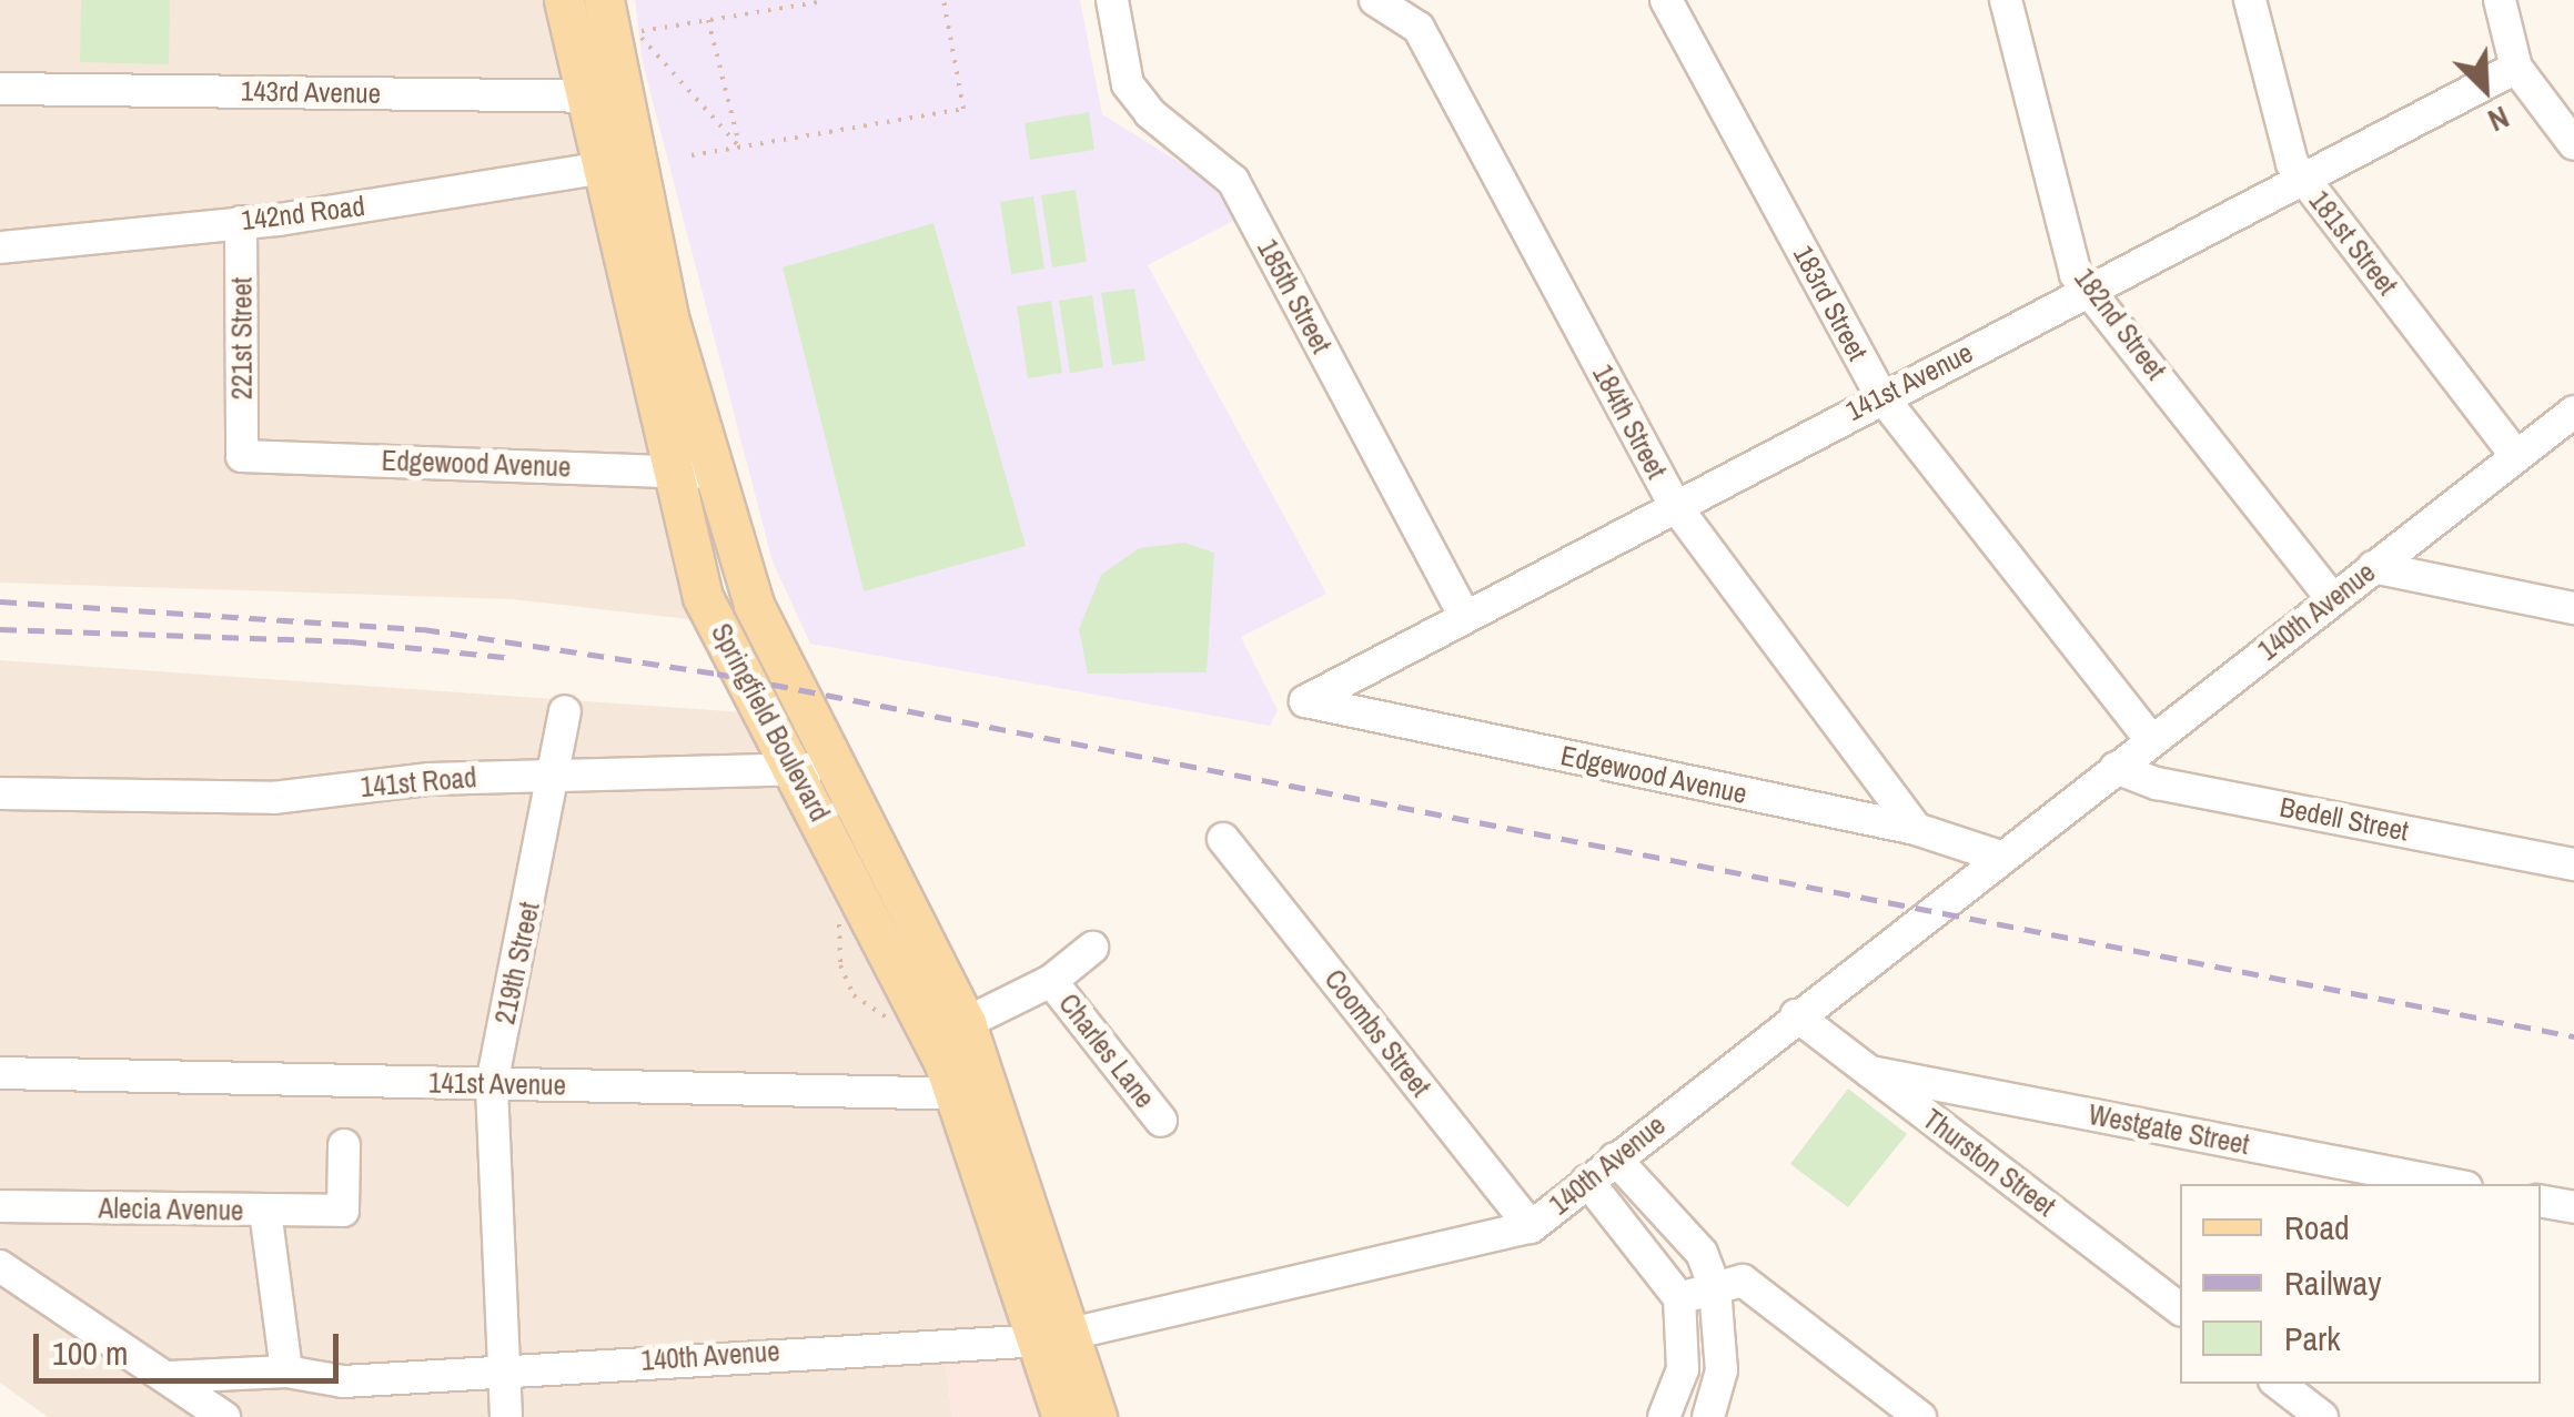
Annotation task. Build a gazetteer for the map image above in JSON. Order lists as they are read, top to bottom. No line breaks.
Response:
{"streets":{"main road":["Springfield Boulevard"],"street":["143rd Avenue","142nd Road","181st Street","185th Street","183rd Street","182nd Street","221st Street","141st Avenue","184th Street","Edgewood Avenue","140th Avenue","141st Road","Bedell Street","219th Street","Coombs Street","Charles Lane","Westgate Street","Thurston Street","Alecia Avenue"]},"crossings":[["143rd Avenue","Springfield Boulevard"],["142nd Road","221st Street"],["142nd Road","Springfield Boulevard"],["181st Street","141st Avenue"],["181st Street","140th Avenue"],["185th Street","141st Avenue"],["183rd Street","141st Avenue"],["183rd Street","140th Avenue"],["182nd Street","141st Avenue"],["182nd Street","140th Avenue"],["221st Street","Edgewood Avenue"],["141st Avenue","184th Street"],["141st Avenue","Edgewood Avenue"],["141st Avenue","Springfield Boulevard"],["141st Avenue","219th Street"],["184th Street","Edgewood Avenue"],["Edgewood Avenue","140th Avenue"],["Edgewood Avenue","Springfield Boulevard"],["140th Avenue","Springfield Boulevard"],["140th Avenue","Bedell Street"],["140th Avenue","219th Street"],["140th Avenue","Coombs Street"],["140th Avenue","Thurston Street"],["Springfield Boulevard","141st Road"],["141st Road","219th Street"],["Westgate Street","Thurston Street"]],"legend":["Road","Railway","Park"],"scale_bar":"100 m","north":"bottom right"}
